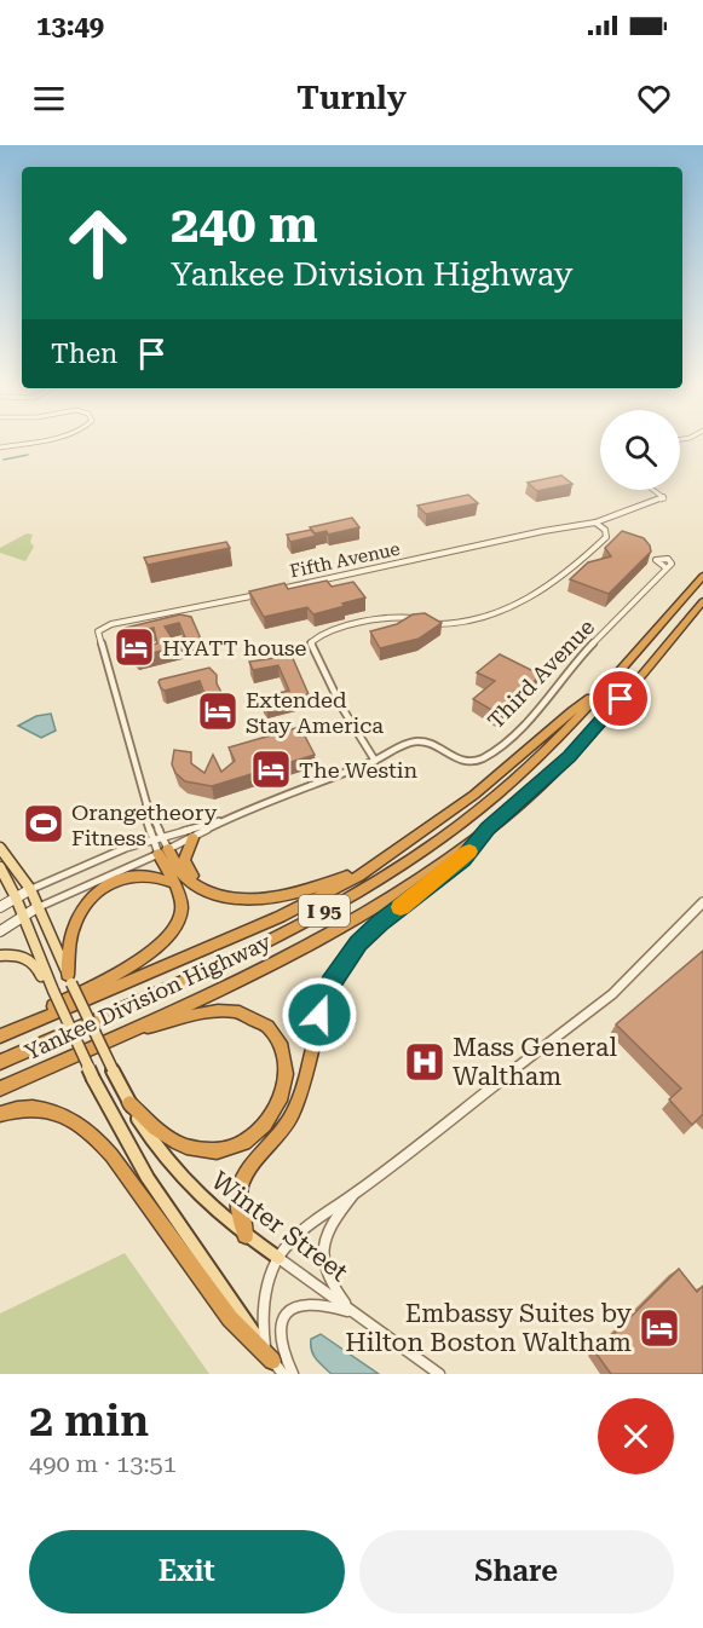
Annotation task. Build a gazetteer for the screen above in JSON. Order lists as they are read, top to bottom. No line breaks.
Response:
{"streets":{"highway":["I 95","Yankee Division Highway"],"main road":["Winter Street"],"street":["Fifth Avenue","Third Avenue"]},"crossings":[["Third Avenue","Winter Street"]],"places":{"hotel":["HYATT house","Extended Stay America","The Westin","Embassy Suites by Hilton Boston Waltham"],"sports":["Orangetheory Fitness"],"hospital":["Mass General Waltham"]},"page":{"status":"13:49","header":"Turnly","turn":["240 m","Yankee Division Highway"],"then":"Then","heading":["2 min","490 m · 13:51"],"buttons":["Exit","Share"]}}
